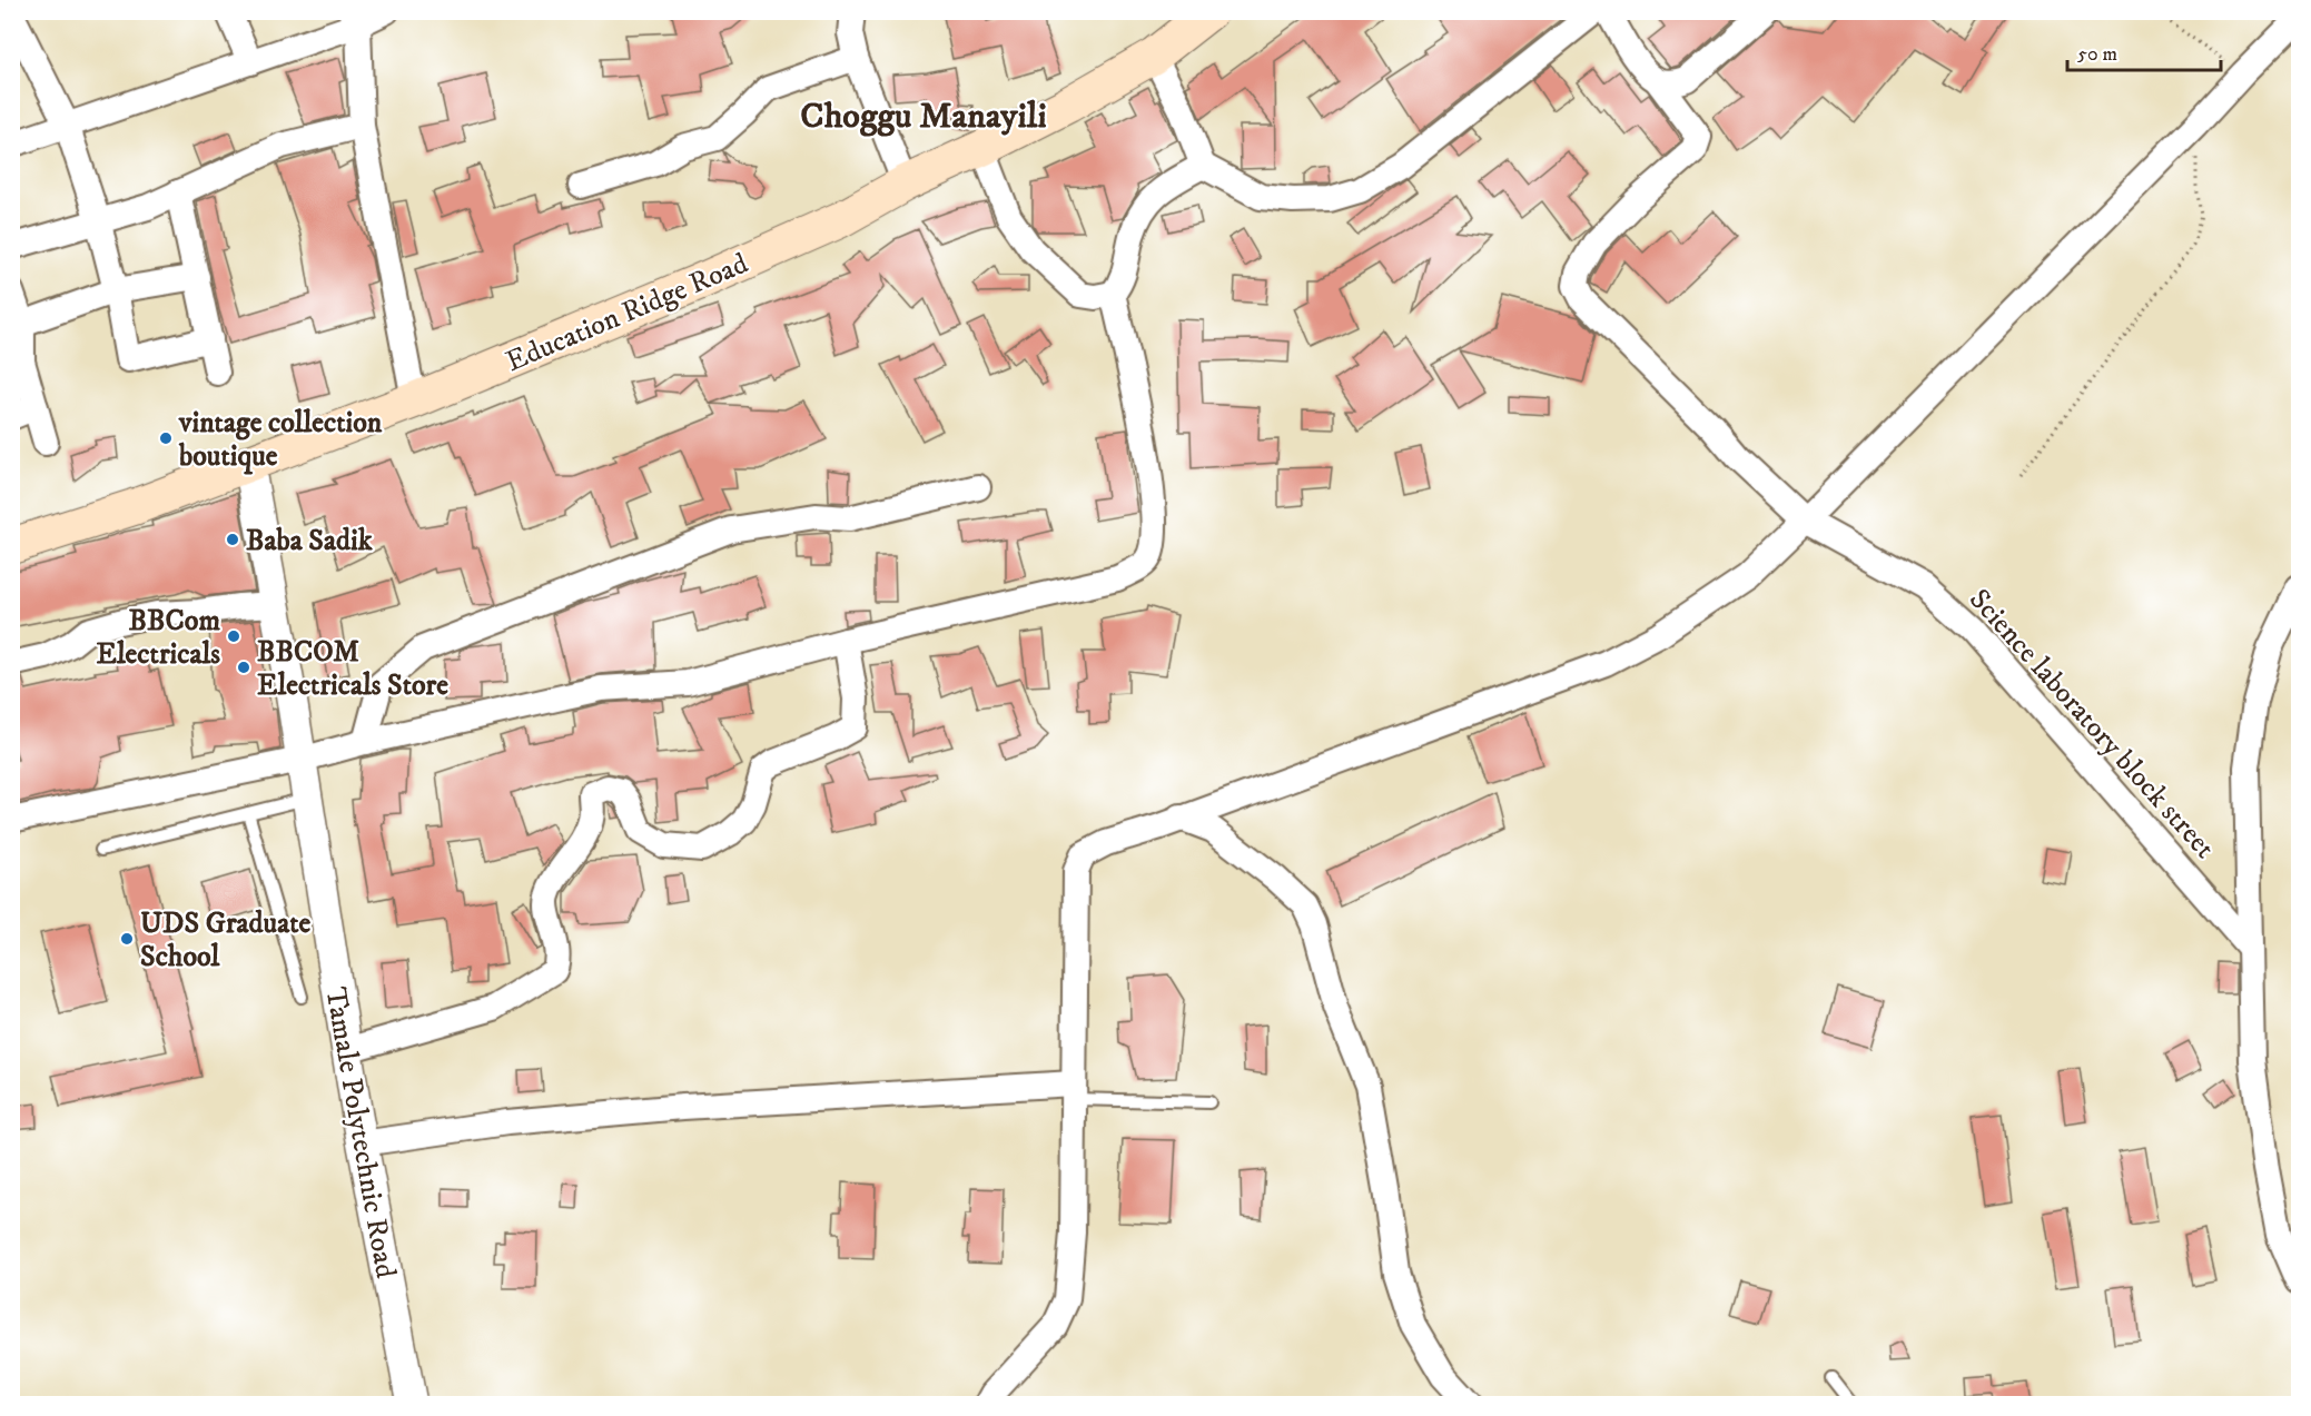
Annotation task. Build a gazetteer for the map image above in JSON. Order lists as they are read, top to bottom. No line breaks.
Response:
{"streets":{"main road":["Education Ridge Road"],"street":["Science laboratory block street","Tamale Polytechnic Road"]},"crossings":[["Education Ridge Road","Tamale Polytechnic Road"]],"districts":["Choggu Manayili"],"places":["vintage collection boutique","Baba Sadik","BBCom Electricals","BBCOM Electricals Store","UDS Graduate School"],"scale_bar":"50 m"}
